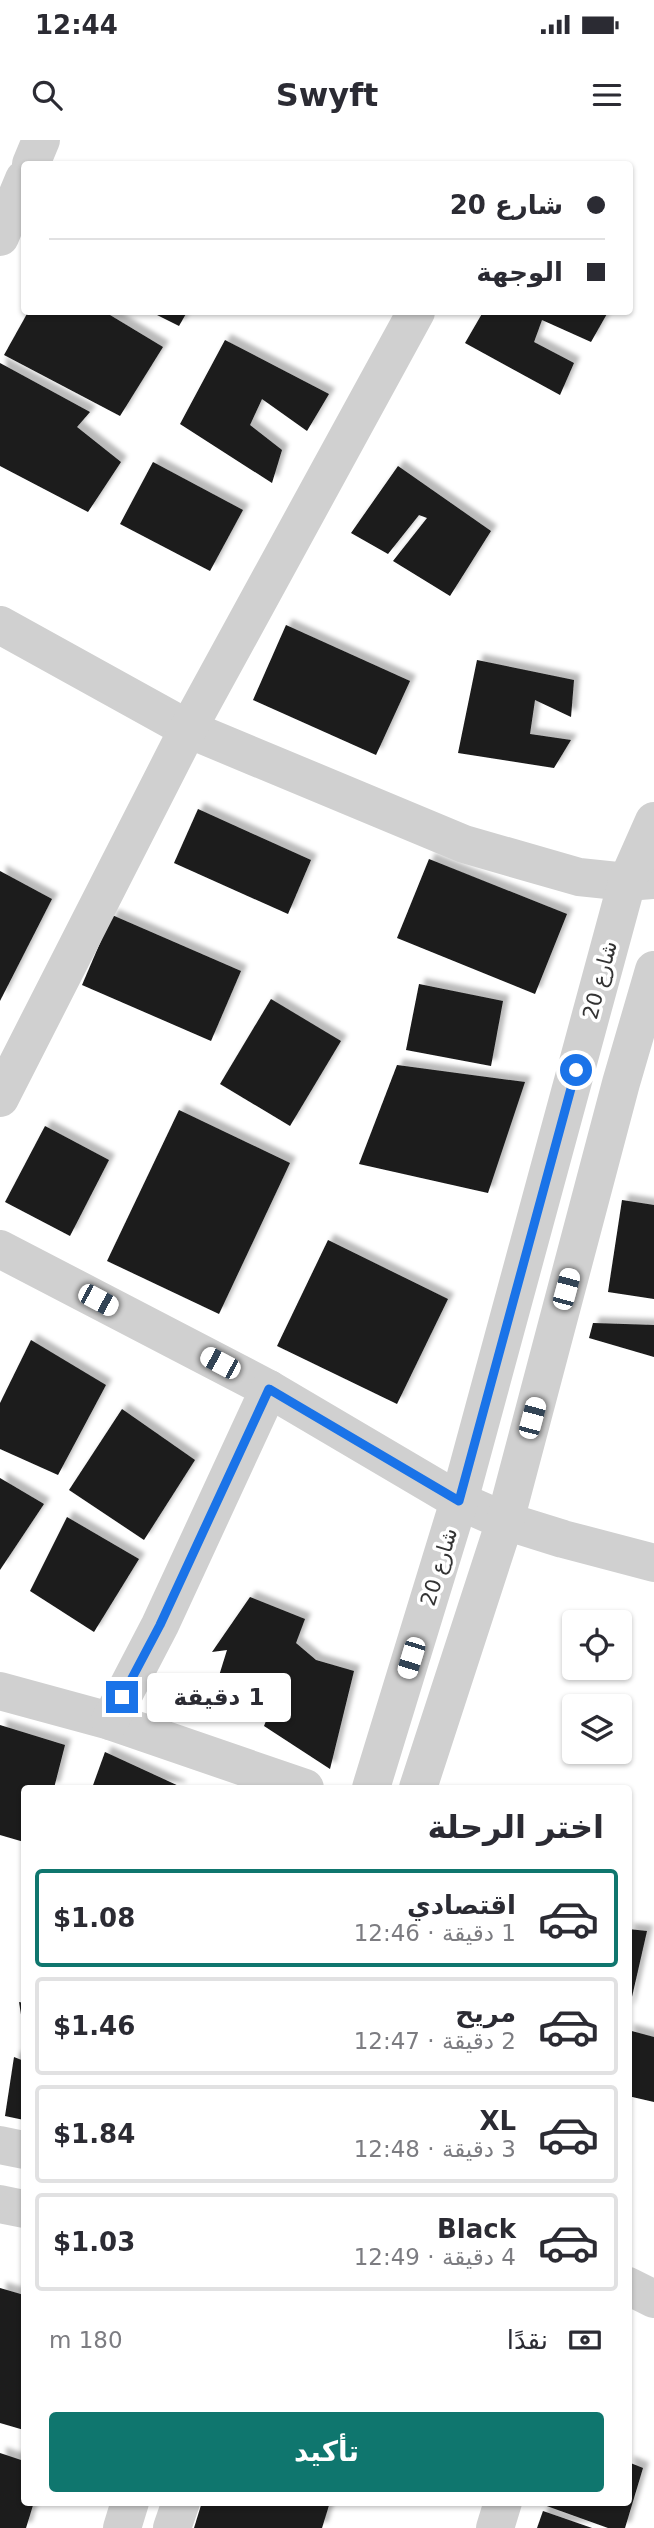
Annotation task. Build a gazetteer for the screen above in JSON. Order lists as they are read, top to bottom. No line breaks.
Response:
{"streets":{"street":["شارع 20"]},"page":{"status":"12:44","header":"Swyft","banner":["شارع 20","الوجهة"],"bubble":"1 دقيقة","heading":"اختر الرحلة","list":[{"name":"اقتصادي","note":"1 دقيقة · 12:46","value":"$1.08"},{"name":"مريح","note":"2 دقيقة · 12:47","value":"$1.46"},{"name":"XL","note":"3 دقيقة · 12:48","value":"$1.84"},{"name":"Black","note":"4 دقيقة · 12:49","value":"$1.03"}],"pay":["نقدًا","180 m"],"buttons":"تأكيد"}}
